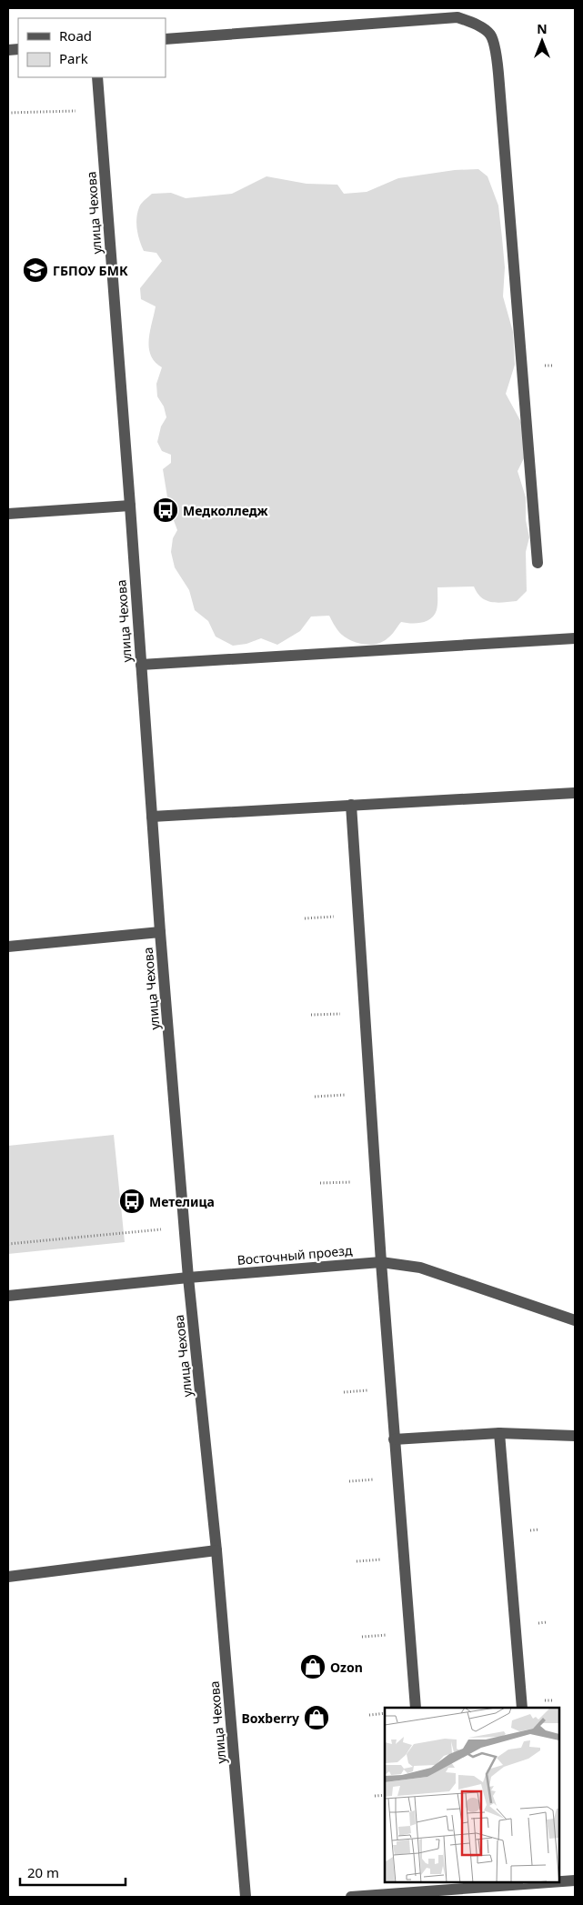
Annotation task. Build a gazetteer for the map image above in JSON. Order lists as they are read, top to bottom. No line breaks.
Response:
{"streets":{"street":["улица Чехова","Восточный проезд"]},"crossings":[["улица Чехова","Восточный проезд"]],"places":{"school or university":["ГБПОУ БМК"],"bus stop":["Медколледж","Метелица"],"shop":["Ozon","Boxberry"]},"legend":["Road","Park"],"scale_bar":"20 m","north":"top"}
